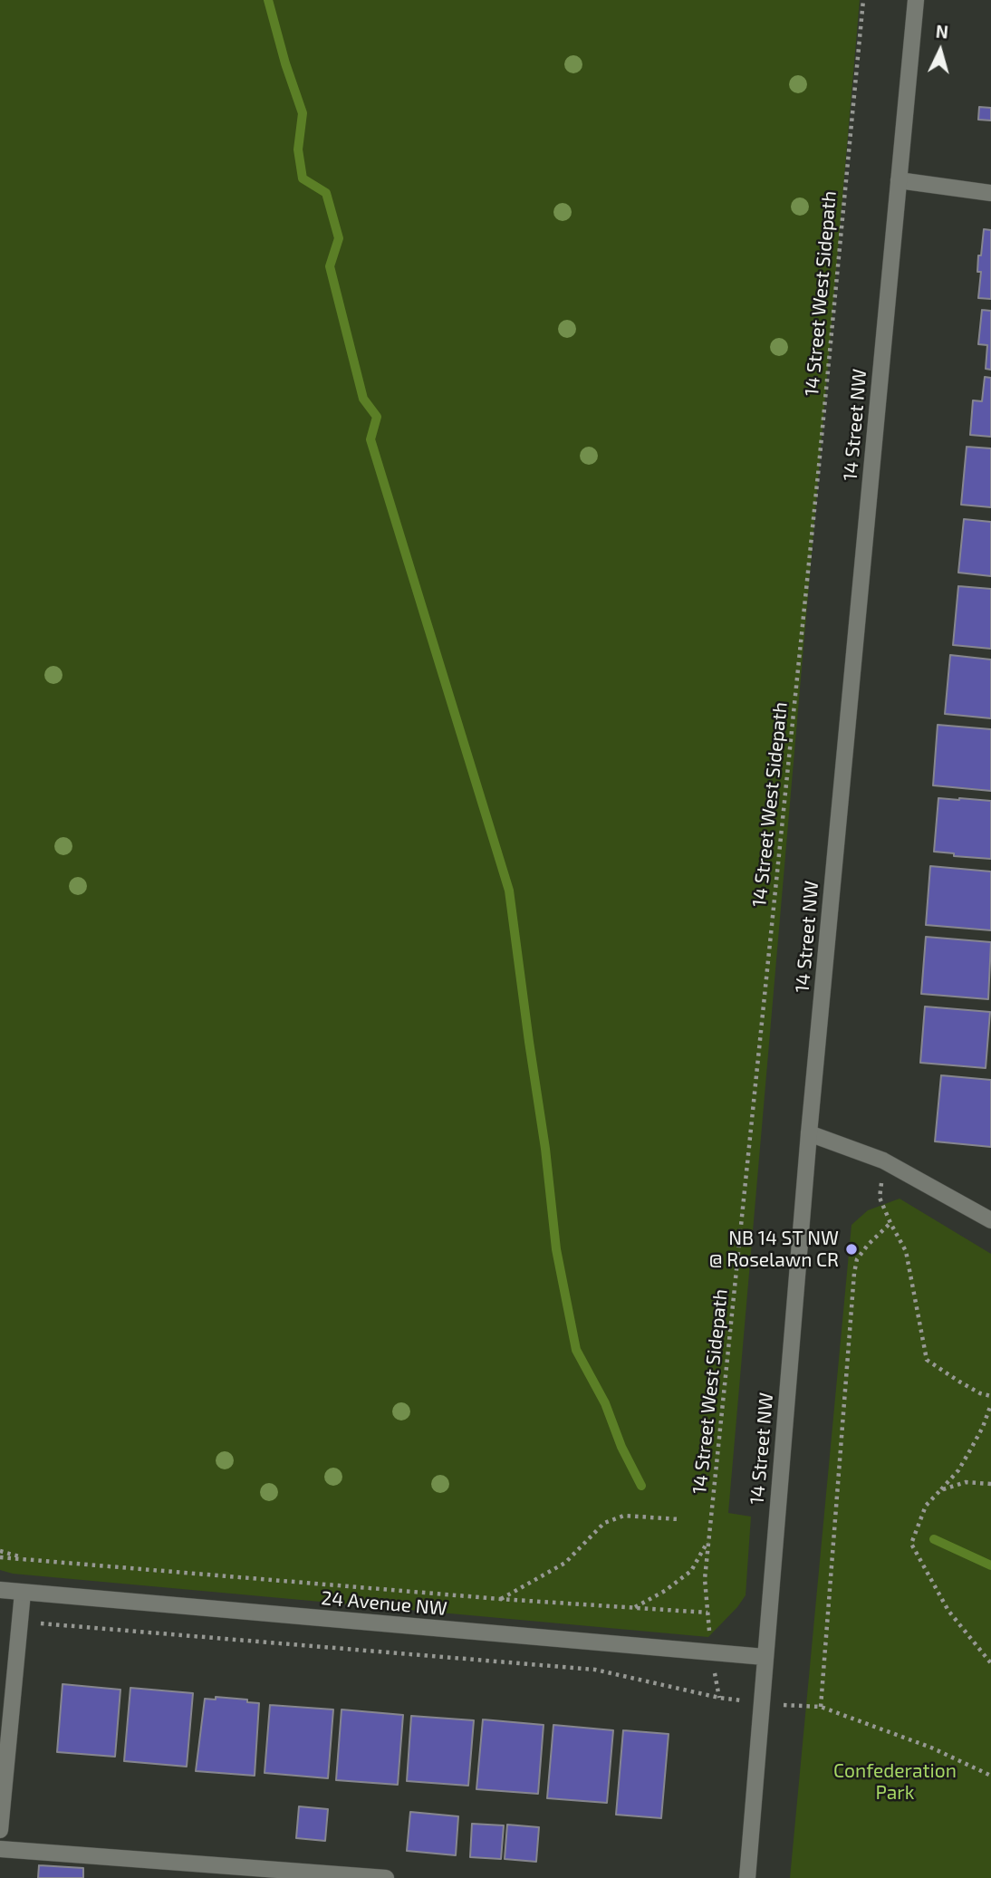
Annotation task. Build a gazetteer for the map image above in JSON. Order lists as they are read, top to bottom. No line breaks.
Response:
{"streets":{"main road":["14 Street NW","24 Avenue NW"],"path":["14 Street West Sidepath"]},"crossings":[["14 Street NW","24 Avenue NW"]],"parks":["Confederation Park"],"places":["NB 14 ST NW @ Roselawn CR"],"north":"top"}
